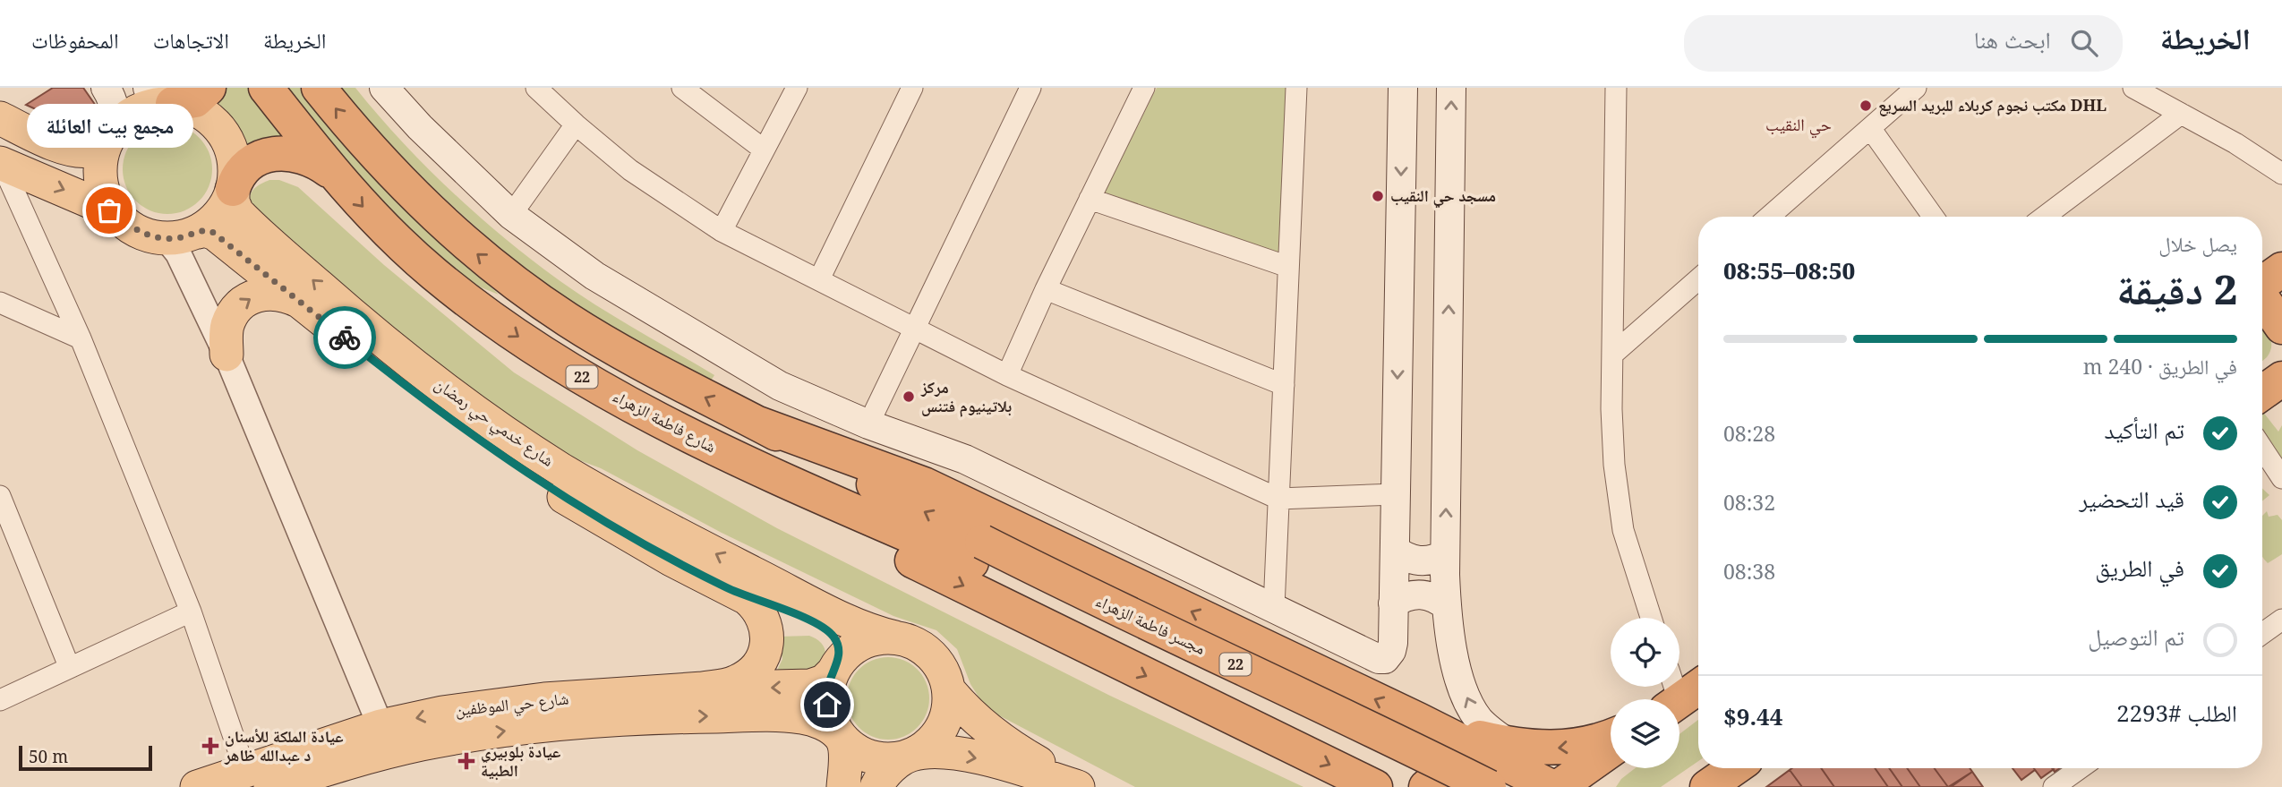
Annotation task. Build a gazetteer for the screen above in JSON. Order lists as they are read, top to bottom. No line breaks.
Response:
{"streets":{"highway":["22","شارع فاطمة الزهراء","مجسر فاطمة الزهراء"],"main road":["شارع خدمي حي رمضان","شارع حي الموظفين"]},"crossings":[["22","شارع فاطمة الزهراء"],["22","مجسر فاطمة الزهراء"],["شارع فاطمة الزهراء","مجسر فاطمة الزهراء"],["شارع خدمي حي رمضان","شارع حي الموظفين"]],"districts":["حي النقيب"],"places":{"other":["مكتب نجوم كربلاء للبريد السريع DHL","مسجد حي النقيب","مجمع بيت العائلة","مركز بلاتينيوم فتنس"],"health":["عيادة الملكة للأسنان د عبدالله ظاهر","عيادة بلوبيري الطبية"]},"scale_bar":"50 m","page":{"header":"الخريطة","search":"ابحث هنا","nav":["الخريطة","الاتجاهات","المحفوظات"],"bubble":"مجمع بيت العائلة","heading":["2 دقيقة","يصل خلال","08:50–08:55"],"panel":["الطلب #2293","$9.44"],"bar":"في الطريق · 240 m","list":[["تم التأكيد","08:28"],["قيد التحضير","08:32"],["في الطريق","08:38"],"تم التوصيل"],"scale":"50 m"}}
